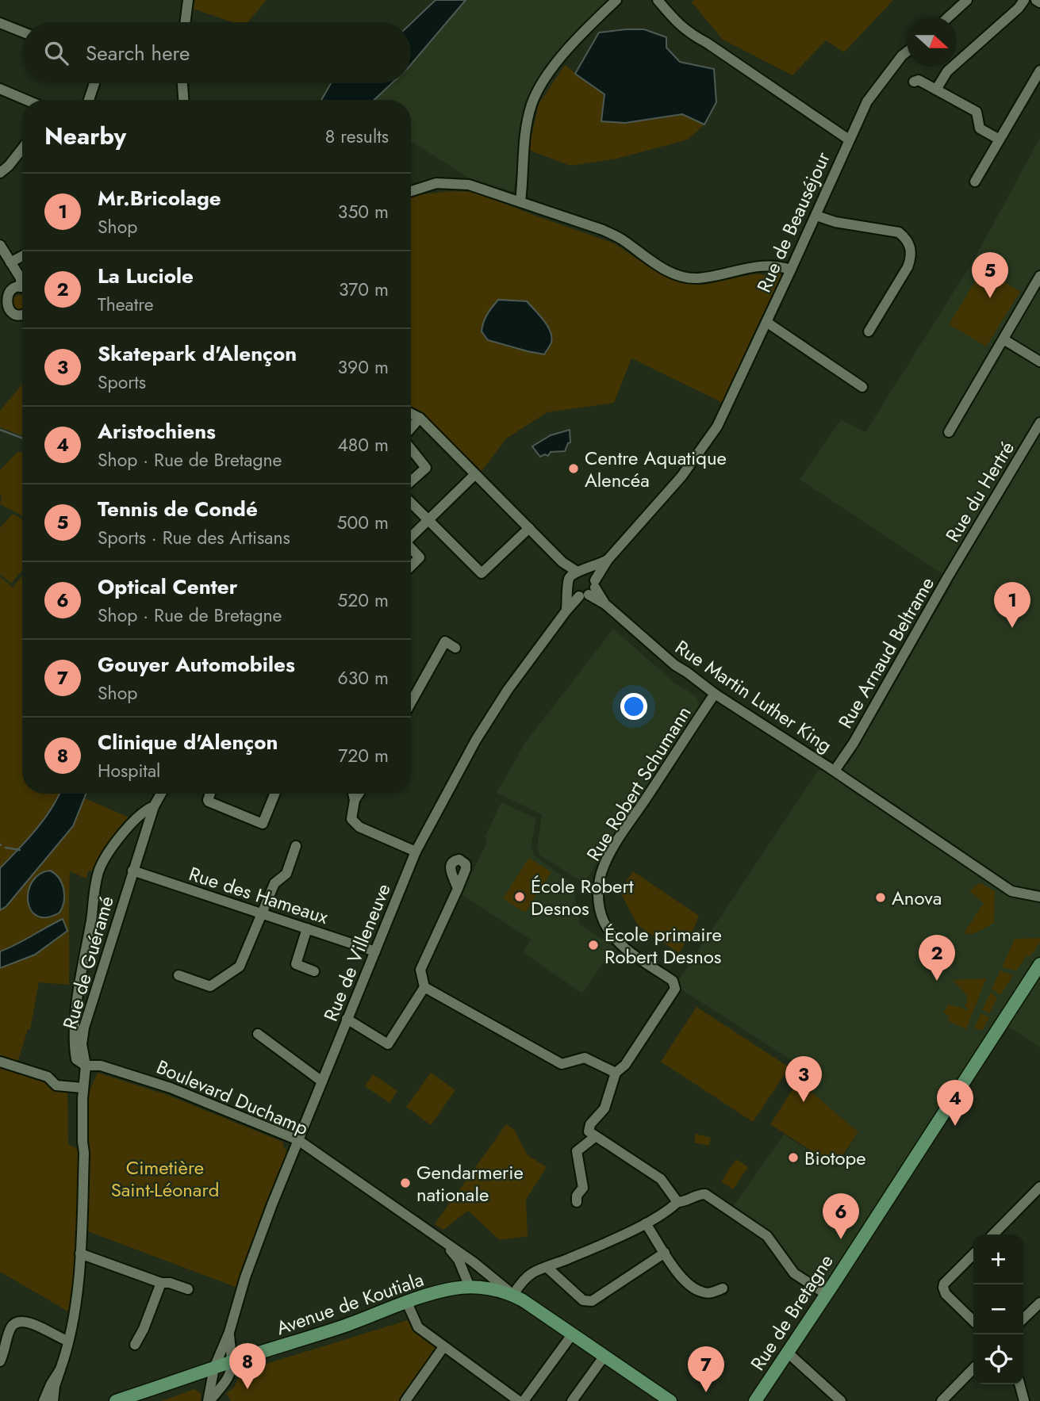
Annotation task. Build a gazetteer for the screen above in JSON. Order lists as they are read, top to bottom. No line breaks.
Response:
{"streets":{"main road":["Boulevard Duchamp","Avenue de Koutiala","Rue de Bretagne"],"street":["Rue de Beauséjour","Rue du Hertré","Rue Arnaud Beltrame","Rue Martin Luther King","Rue Robert Schumann","Rue des Hameaux","Rue de Villeneuve","Rue de Guéramé"]},"crossings":[["Rue du Hertré","Rue Arnaud Beltrame"],["Rue Arnaud Beltrame","Rue Martin Luther King"],["Rue Martin Luther King","Rue Robert Schumann"],["Rue Martin Luther King","Rue de Villeneuve"],["Rue des Hameaux","Rue de Villeneuve"],["Rue des Hameaux","Rue de Guéramé"],["Rue de Villeneuve","Boulevard Duchamp"],["Rue de Guéramé","Boulevard Duchamp"],["Boulevard Duchamp","Avenue de Koutiala"]],"parks":["Cimetière Saint-Léonard"],"places":["Centre Aquatique Alencéa","École Robert Desnos","Anova","École primaire Robert Desnos","Biotope","Gendarmerie nationale"],"north":"right","page":{"search":"Search here","heading":["Nearby","8 results"],"list":[{"mark":"1","name":"Mr.Bricolage","note":"Shop","value":"350 m"},{"mark":"2","name":"La Luciole","note":"Theatre","value":"370 m"},{"mark":"3","name":"Skatepark d'Alençon","note":"Sports","value":"390 m"},{"mark":"4","name":"Aristochiens","note":"Shop · Rue de Bretagne","value":"480 m"},{"mark":"5","name":"Tennis de Condé","note":"Sports · Rue des Artisans","value":"500 m"},{"mark":"6","name":"Optical Center","note":"Shop · Rue de Bretagne","value":"520 m"},{"mark":"7","name":"Gouyer Automobiles","note":"Shop","value":"630 m"},{"mark":"8","name":"Clinique d'Alençon","note":"Hospital","value":"720 m"}],"pins":["5","1","2","3","4","6","8","7"],"map_buttons":["+","−"]}}
